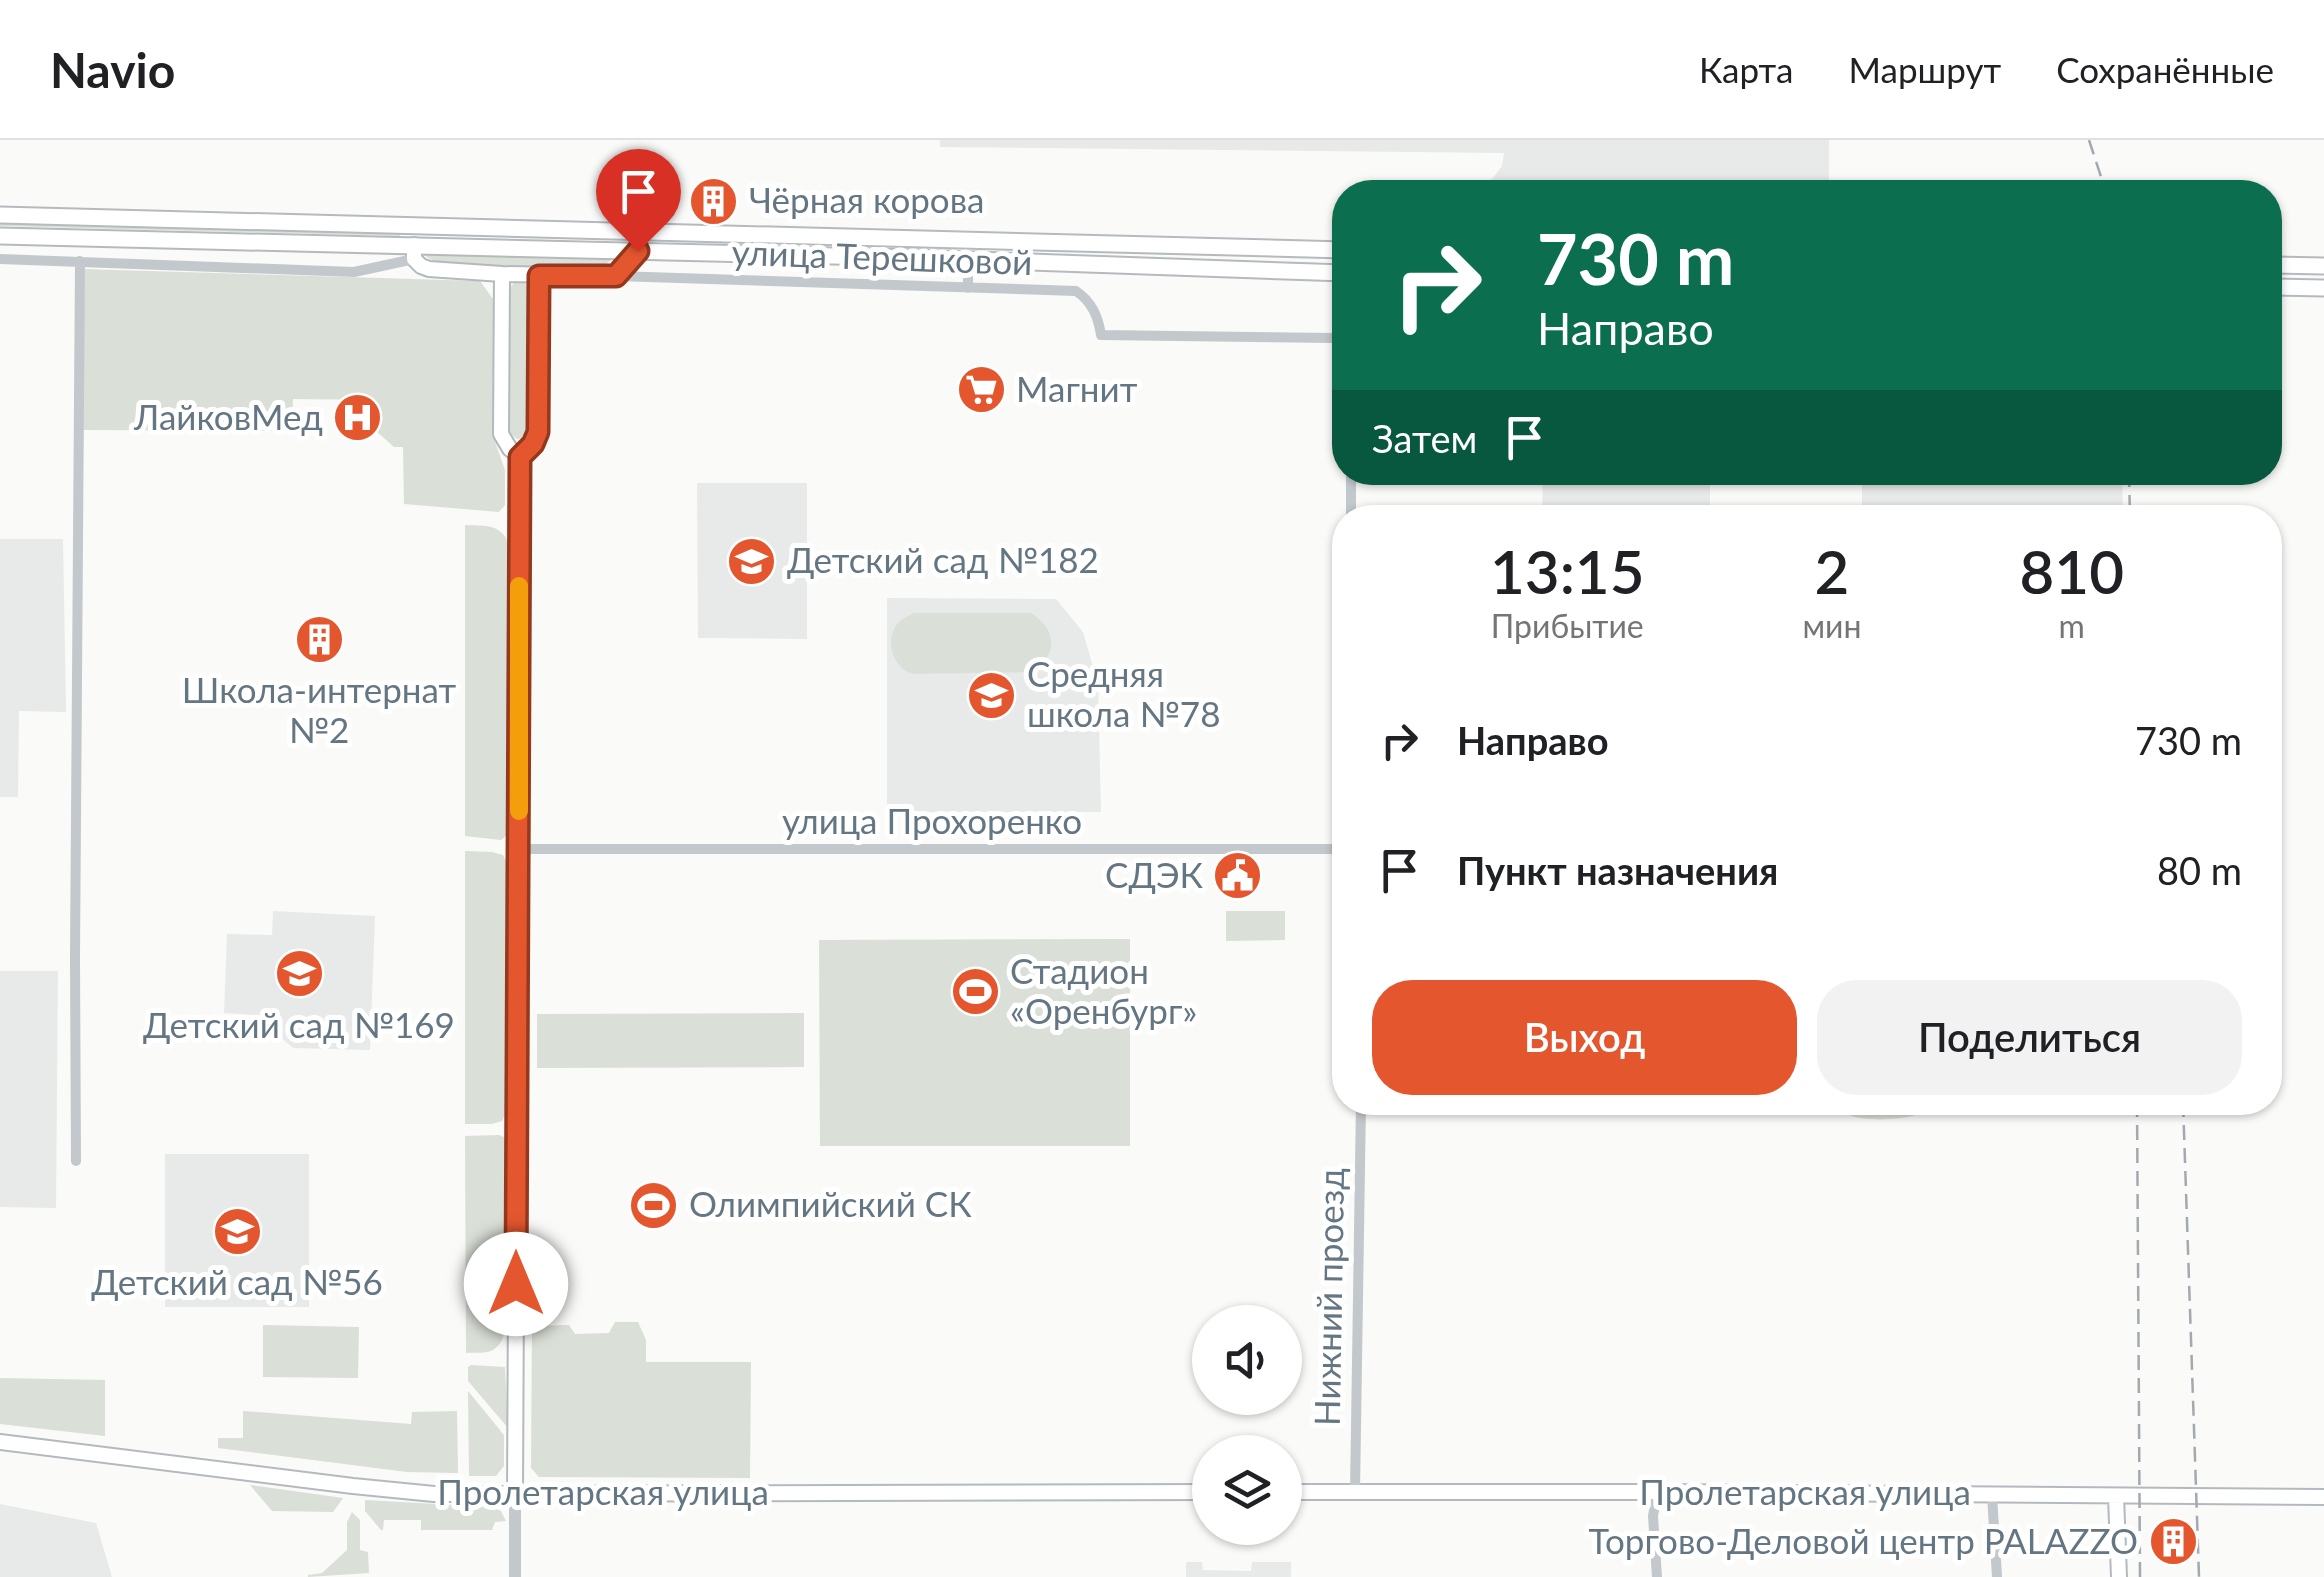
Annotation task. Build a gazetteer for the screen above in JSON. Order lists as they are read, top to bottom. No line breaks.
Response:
{"streets":{"main road":["улица Терешковой","Пролетарская улица"],"street":["улица Прохоренко","Нижний проезд"]},"crossings":[["Нижний проезд","Пролетарская улица"]],"places":{"building":["Чёрная корова","Школа-интернат №2","Торгово-Деловой центр PALAZZO"],"supermarket":["Магнит"],"hospital":["ЛайковМед"],"school or university":["Детский сад №182","Средняя школа №78","Детский сад №169","Детский сад №56"],"public building":["СДЭК"],"sports":["Стадион «Оренбург»","Олимпийский СК"]},"page":{"header":"Navio","nav":["Карта","Маршрут","Сохранённые"],"turn":["730 m","Направо"],"then":"Затем","eta":["13:15","Прибытие","2","мин","810","m"],"list":[{"name":"Направо","value":"730 m"},{"name":"Пункт назначения","value":"80 m"}],"buttons":["Выход","Поделиться"]}}
